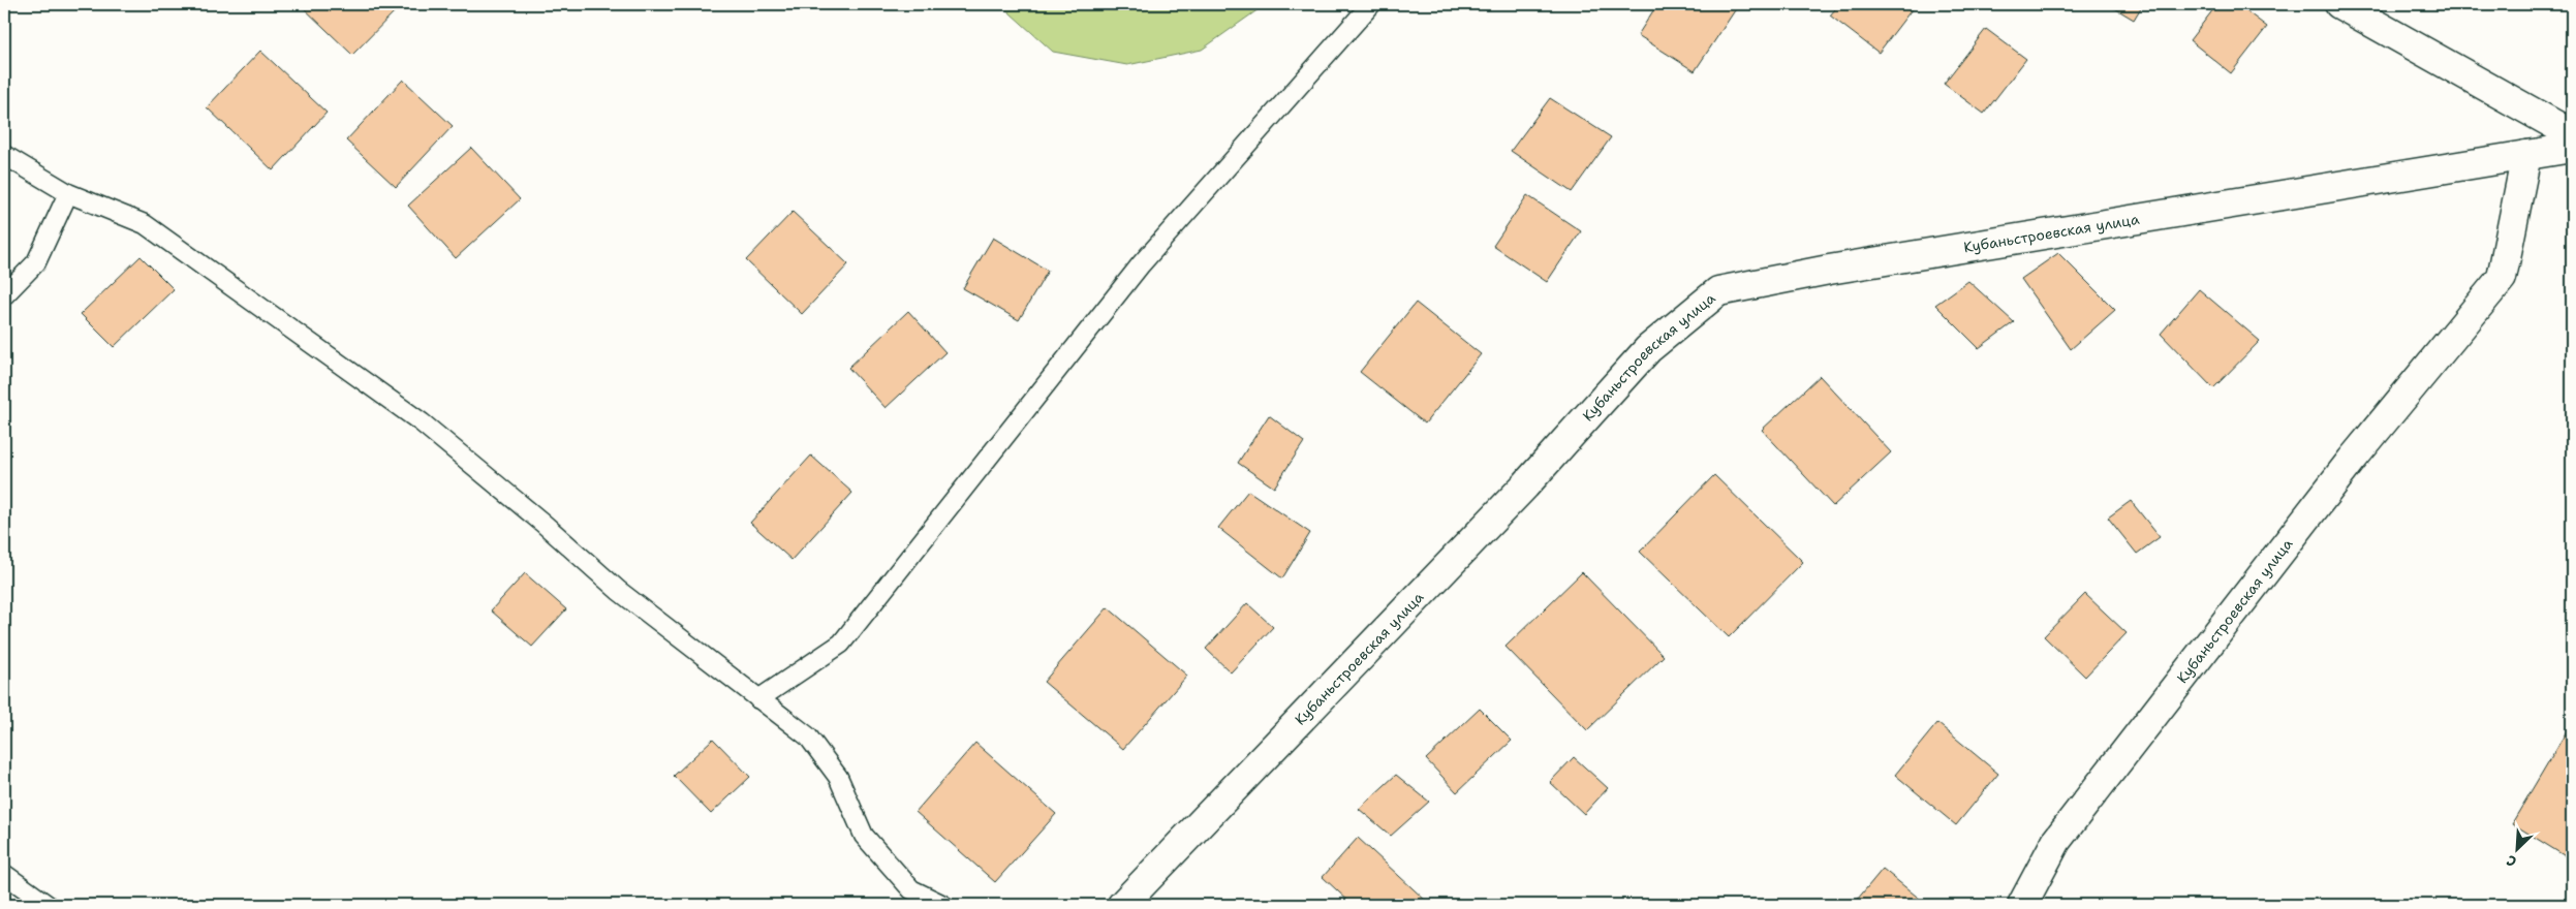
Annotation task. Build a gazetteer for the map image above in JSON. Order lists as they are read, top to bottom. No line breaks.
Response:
{"streets":{"street":["Кубаньстроевская улица"]},"north":"bottom left"}
